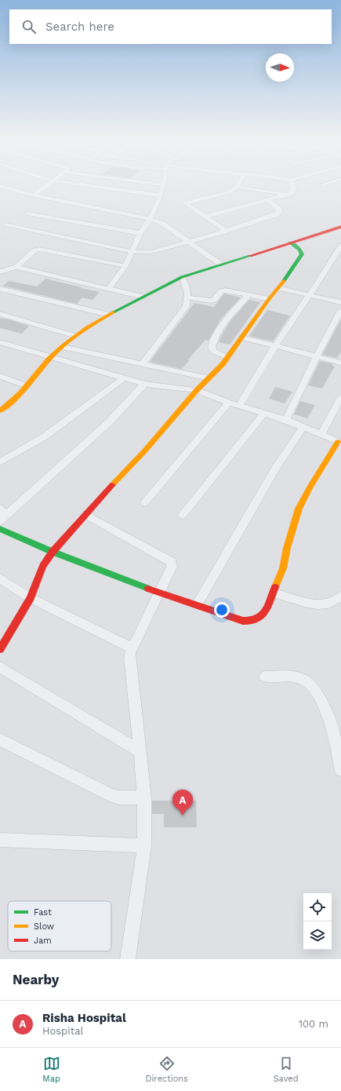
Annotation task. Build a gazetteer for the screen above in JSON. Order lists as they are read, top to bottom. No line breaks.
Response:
{"legend":["Fast","Slow","Jam"],"north":"right","page":{"search":"Search here","pins":"A","heading":"Nearby","list":[{"mark":"A","name":"Risha Hospital","note":"Hospital","value":"100 m"}],"nav":["Map","Directions","Saved"]}}
